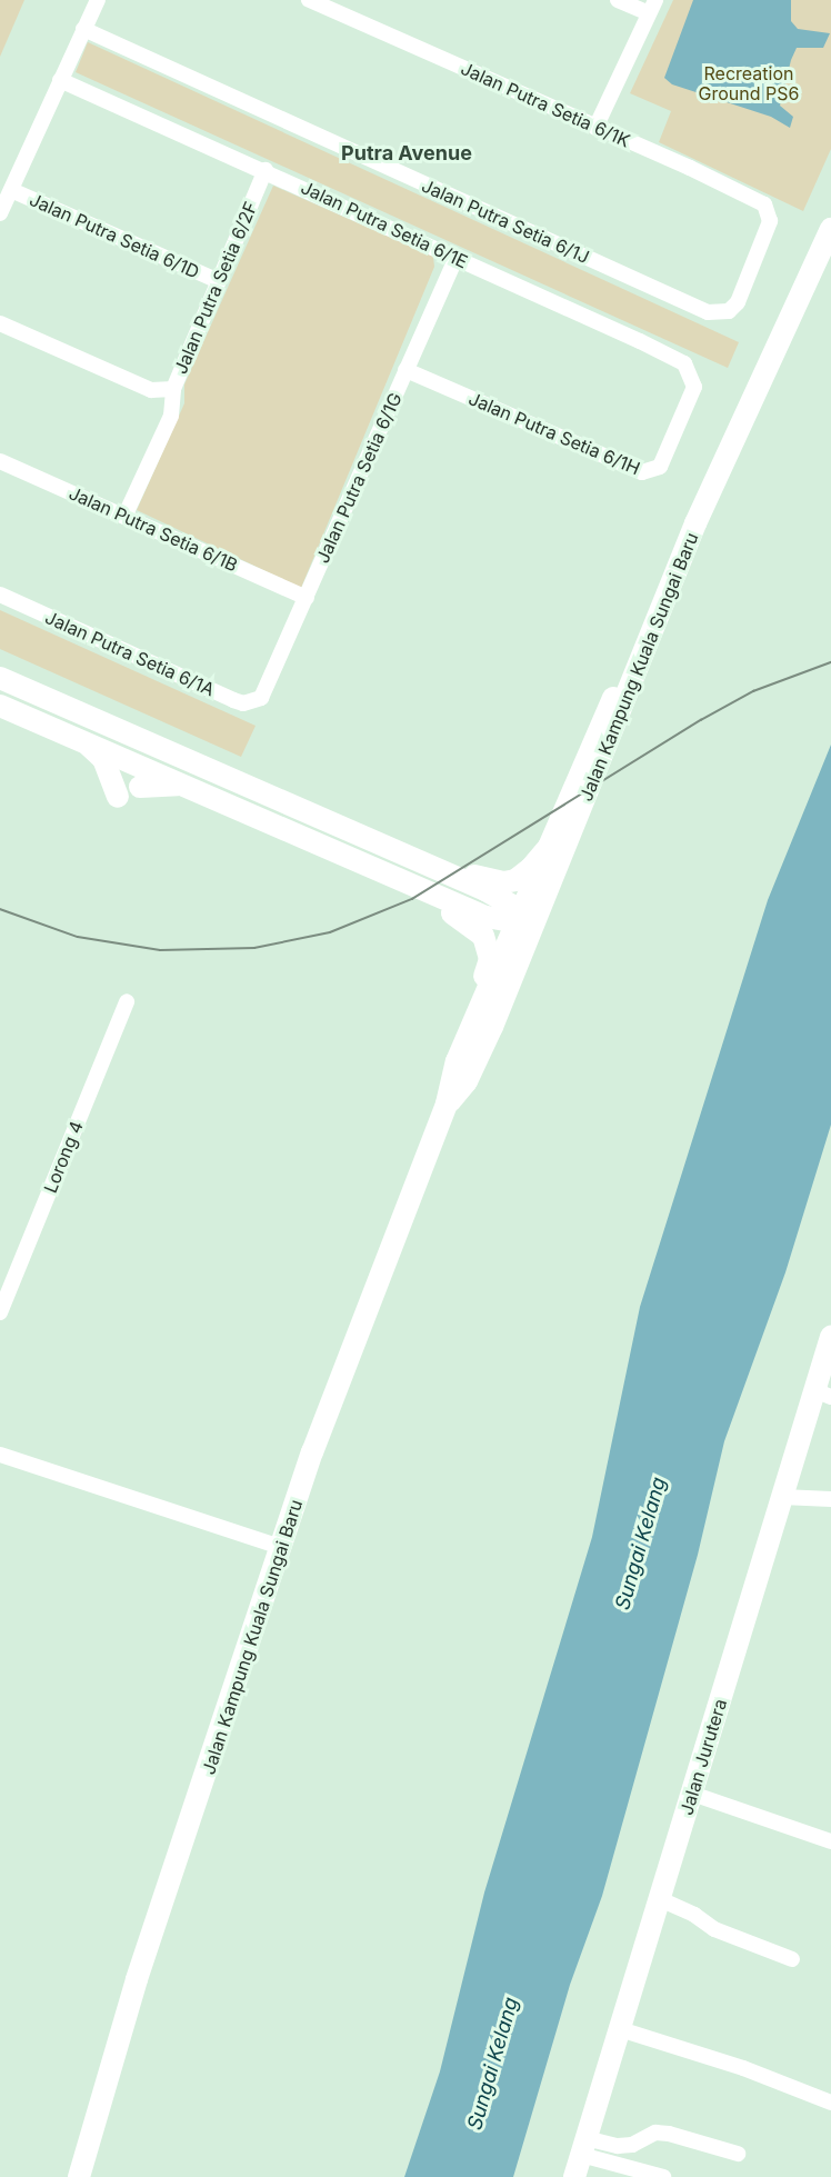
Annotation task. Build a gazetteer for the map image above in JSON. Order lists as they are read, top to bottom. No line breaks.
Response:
{"streets":{"street":["Jalan Putra Setia 6/1K","Jalan Putra Setia 6/1J","Jalan Putra Setia 6/1E","Jalan Putra Setia 6/1D","Jalan Putra Setia 6/2F","Jalan Putra Setia 6/1H","Jalan Putra Setia 6/1G","Jalan Putra Setia 6/1B","Jalan Putra Setia 6/1A","Jalan Kampung Kuala Sungai Baru","Lorong 4","Jalan Jurutera"]},"crossings":[["Jalan Putra Setia 6/1K","Jalan Putra Setia 6/1J"],["Jalan Putra Setia 6/1E","Jalan Putra Setia 6/2F"],["Jalan Putra Setia 6/1E","Jalan Putra Setia 6/1H"],["Jalan Putra Setia 6/1E","Jalan Putra Setia 6/1G"],["Jalan Putra Setia 6/1D","Jalan Putra Setia 6/2F"],["Jalan Putra Setia 6/2F","Jalan Putra Setia 6/1B"],["Jalan Putra Setia 6/1H","Jalan Putra Setia 6/1G"],["Jalan Putra Setia 6/1G","Jalan Putra Setia 6/1B"],["Jalan Putra Setia 6/1G","Jalan Putra Setia 6/1A"]],"districts":["Putra Avenue"],"water":["Sungai Kelang"],"parks":["Recreation Ground PS6"]}
